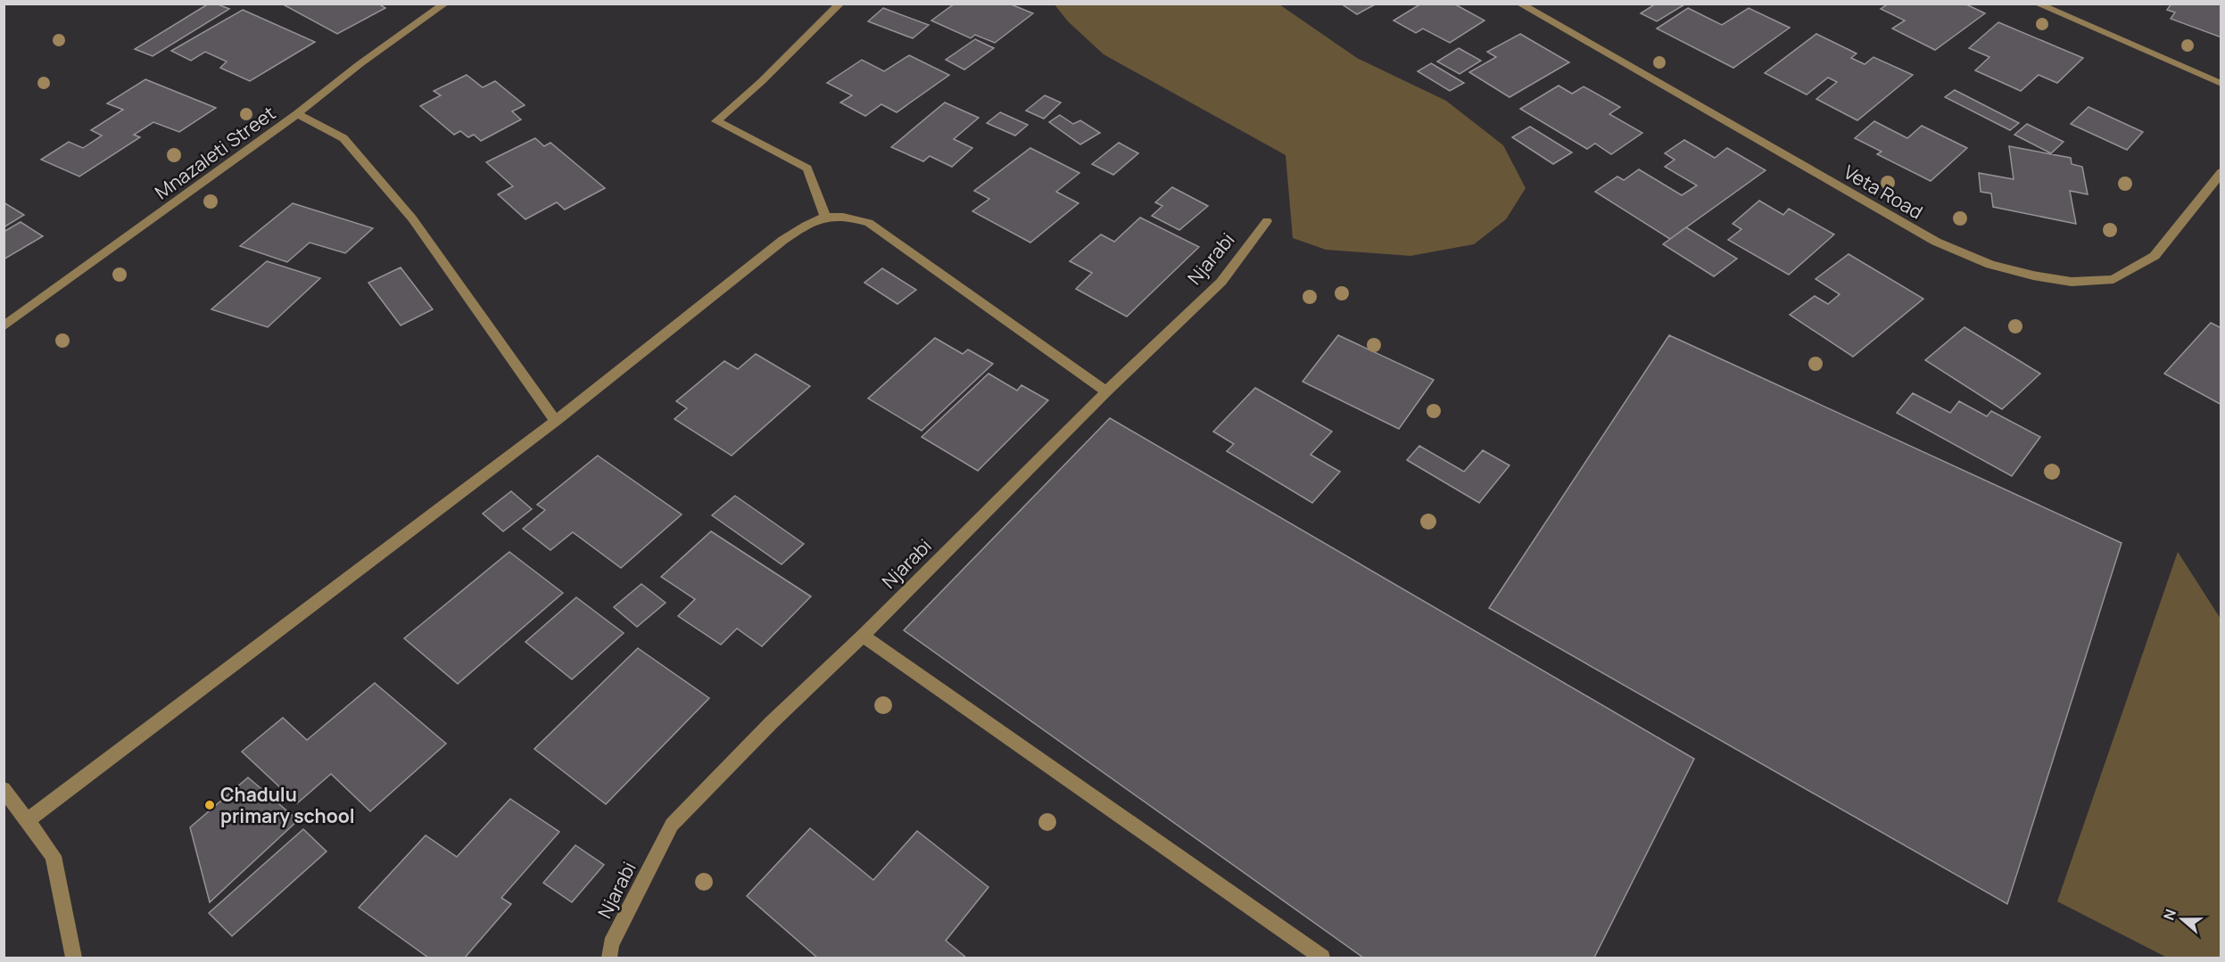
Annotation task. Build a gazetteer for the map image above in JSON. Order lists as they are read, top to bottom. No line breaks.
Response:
{"streets":{"street":["Mnazaleti Street","Veta Road","Njarabi"]},"places":["Chadulu primary school"],"north":"left"}
